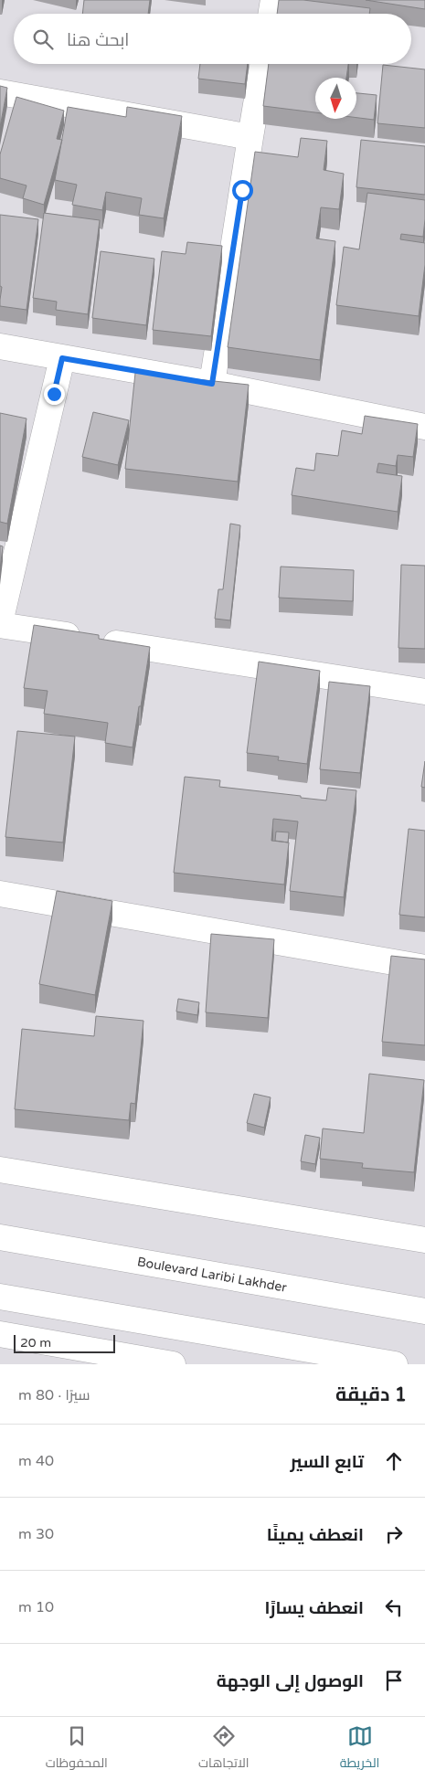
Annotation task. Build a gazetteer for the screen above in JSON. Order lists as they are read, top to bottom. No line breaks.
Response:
{"streets":{"street":["Boulevard Laribi Lakhder"]},"scale_bar":"20 m","north":"bottom","page":{"search":"ابحث هنا","scale":"20 m","heading":["1 دقيقة","سيرًا · 80 m"],"list":[["تابع السير","40 m"],["انعطف يمينًا","30 m"],["انعطف يسارًا","10 m"],"الوصول إلى الوجهة"],"nav":["الخريطة","الاتجاهات","المحفوظات"]}}
